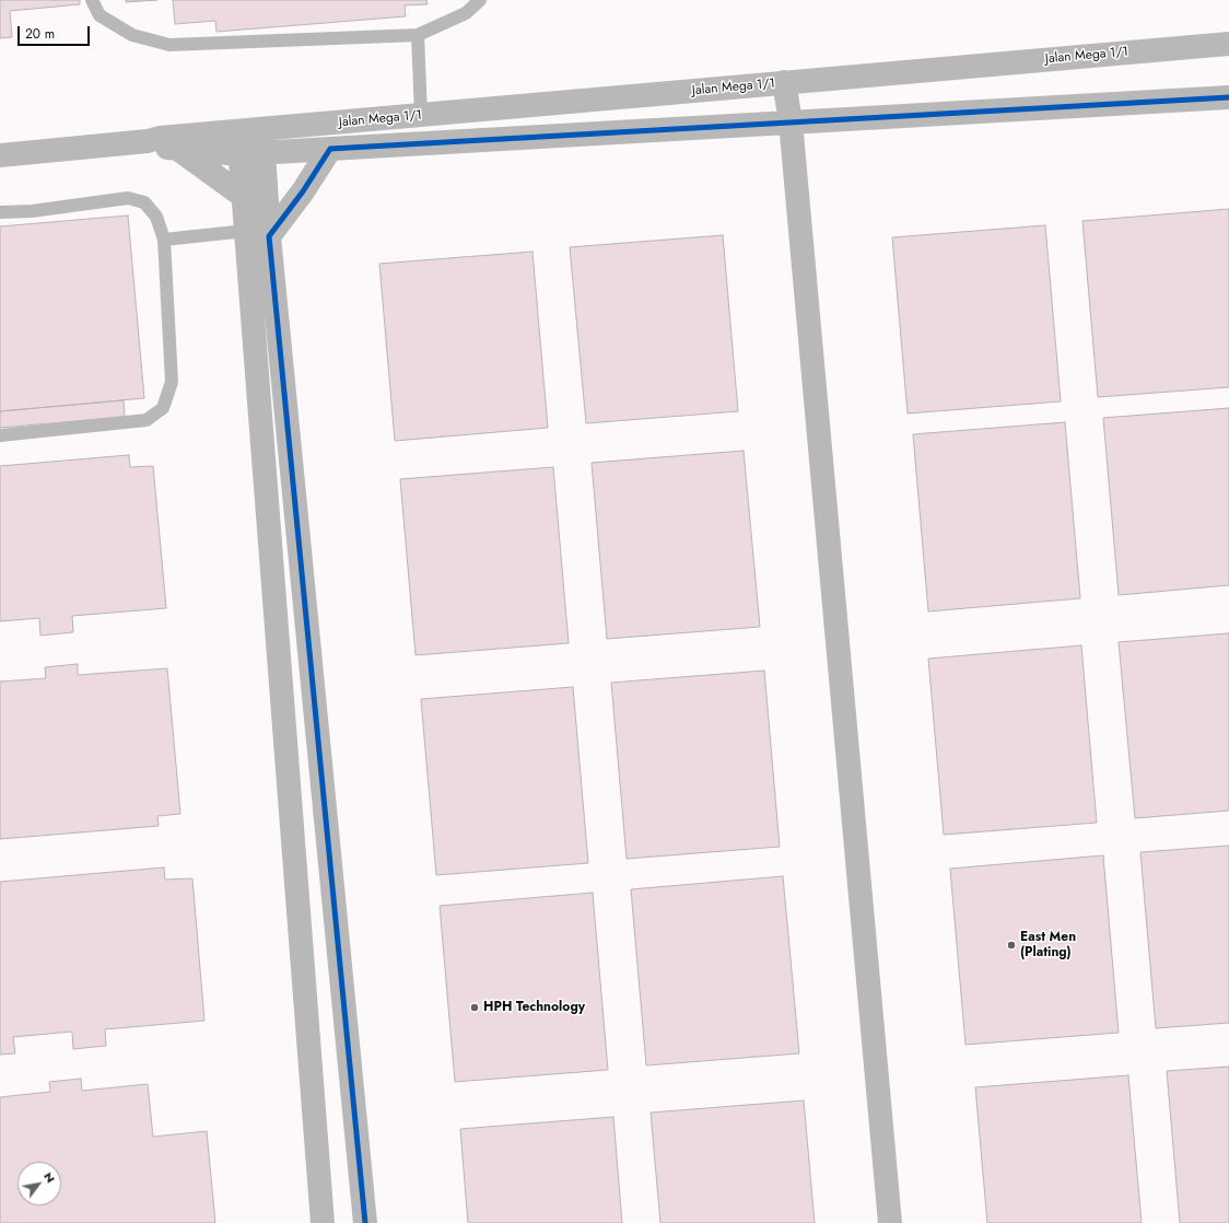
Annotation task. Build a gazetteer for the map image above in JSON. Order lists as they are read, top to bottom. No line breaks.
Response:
{"streets":{"street":["Jalan Mega 1/1"]},"places":["East Men (Plating)","HPH Technology"],"scale_bar":"20 m","north":"top right"}
